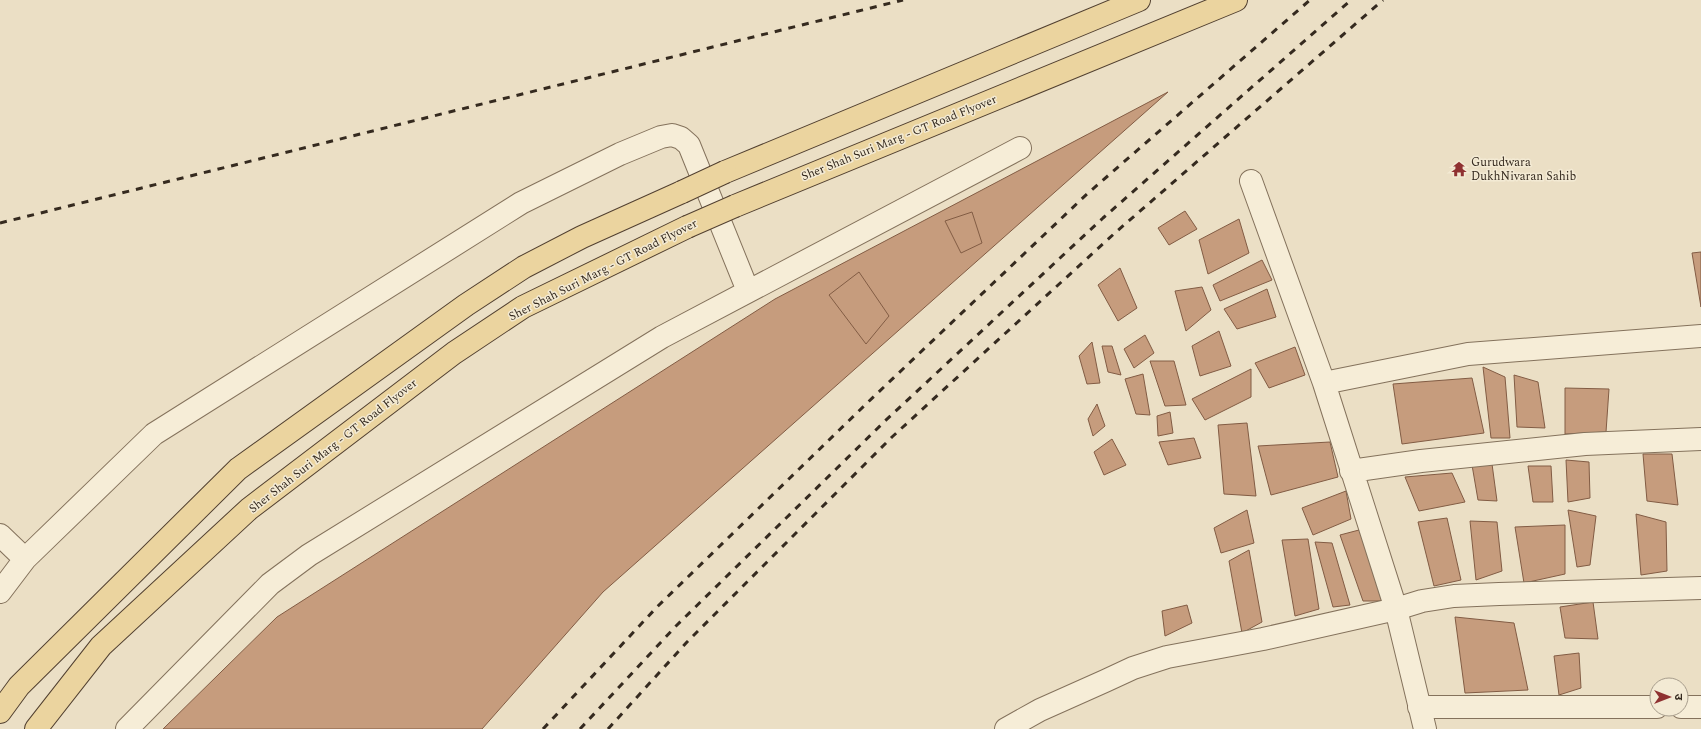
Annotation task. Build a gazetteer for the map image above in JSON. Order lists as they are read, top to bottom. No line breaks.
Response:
{"streets":{"main road":["Sher Shah Suri Marg - GT Road Flyover"]},"places":{"temple":["Gurudwara DukhNivaran Sahib"]},"north":"right"}
